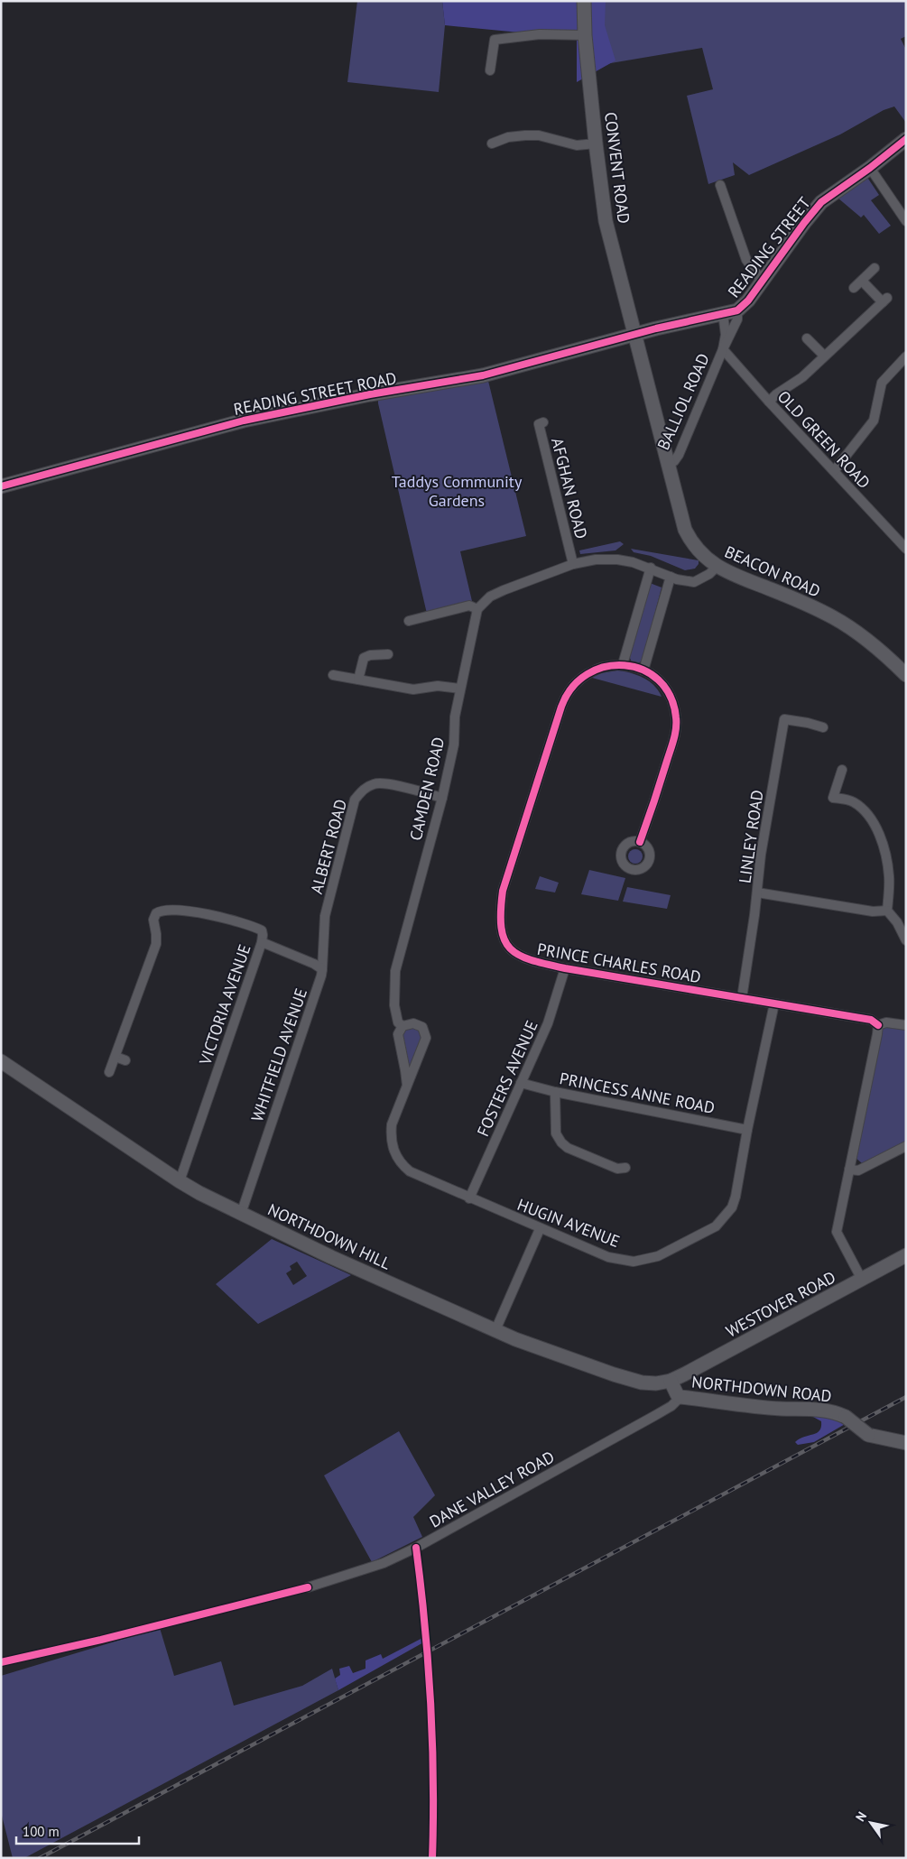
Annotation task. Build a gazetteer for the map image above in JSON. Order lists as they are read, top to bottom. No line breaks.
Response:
{"streets":{"street":["CONVENT ROAD","READING STREET","READING STREET ROAD","BALLIOL ROAD","OLD GREEN ROAD","AFGHAN ROAD","BEACON ROAD","CAMDEN ROAD","LINLEY ROAD","ALBERT ROAD","PRINCE CHARLES ROAD","VICTORIA AVENUE","WHITFIELD AVENUE","FOSTERS AVENUE","PRINCESS ANNE ROAD","HUGIN AVENUE","NORTHDOWN HILL","WESTOVER ROAD","NORTHDOWN ROAD","DANE VALLEY ROAD"]},"crossings":[["CONVENT ROAD","READING STREET"],["CONVENT ROAD","READING STREET ROAD"],["CONVENT ROAD","BEACON ROAD"],["READING STREET","READING STREET ROAD"],["READING STREET","BALLIOL ROAD"],["READING STREET","BEACON ROAD"],["READING STREET ROAD","BEACON ROAD"],["BALLIOL ROAD","OLD GREEN ROAD"],["BALLIOL ROAD","BEACON ROAD"],["CAMDEN ROAD","ALBERT ROAD"],["CAMDEN ROAD","HUGIN AVENUE"],["LINLEY ROAD","PRINCE CHARLES ROAD"],["ALBERT ROAD","WHITFIELD AVENUE"],["PRINCE CHARLES ROAD","FOSTERS AVENUE"],["PRINCE CHARLES ROAD","HUGIN AVENUE"],["VICTORIA AVENUE","NORTHDOWN HILL"],["WHITFIELD AVENUE","NORTHDOWN HILL"],["FOSTERS AVENUE","PRINCESS ANNE ROAD"],["FOSTERS AVENUE","HUGIN AVENUE"],["PRINCESS ANNE ROAD","HUGIN AVENUE"],["NORTHDOWN HILL","WESTOVER ROAD"],["NORTHDOWN HILL","NORTHDOWN ROAD"],["WESTOVER ROAD","NORTHDOWN ROAD"],["NORTHDOWN ROAD","DANE VALLEY ROAD"]],"parks":["Taddys Community Gardens"],"scale_bar":"100 m","north":"top left"}
